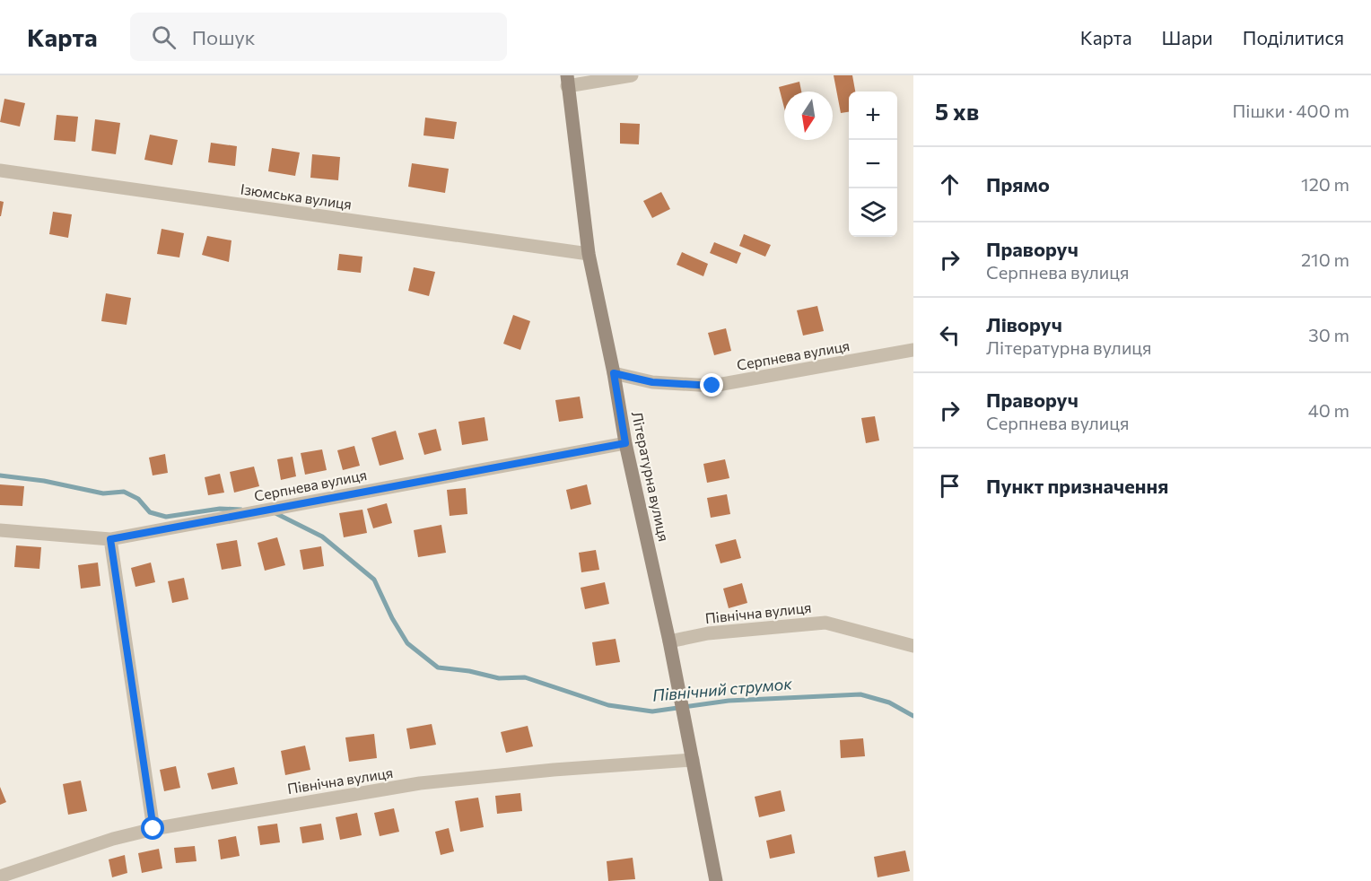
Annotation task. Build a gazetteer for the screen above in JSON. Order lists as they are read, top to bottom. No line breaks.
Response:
{"streets":{"street":["Ізюмська вулиця","Серпнева вулиця","Літературна вулиця","Північна вулиця"]},"crossings":[["Ізюмська вулиця","Літературна вулиця"],["Серпнева вулиця","Літературна вулиця"],["Літературна вулиця","Північна вулиця"]],"water":["Північний струмок"],"north":"bottom","page":{"header":"Карта","search":"Пошук","nav":["Карта","Шари","Поділитися"],"heading":["5 хв","Пішки · 400 m"],"map_buttons":["+","−"],"list":[["Прямо","120 m"],["Праворуч","Серпнева вулиця","210 m"],["Ліворуч","Літературна вулиця","30 m"],["Праворуч","Серпнева вулиця","40 m"],"Пункт призначення"]}}
